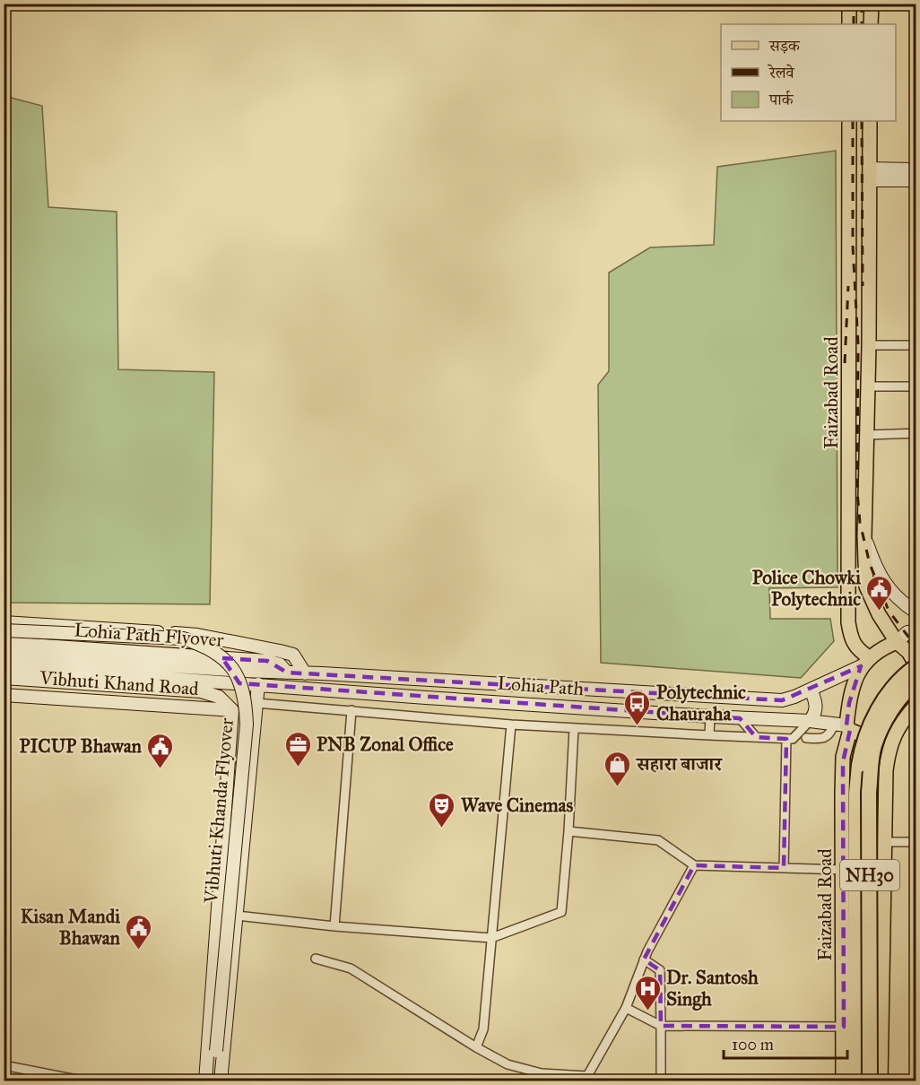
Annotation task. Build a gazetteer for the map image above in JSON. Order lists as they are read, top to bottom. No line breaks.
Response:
{"streets":{"highway":["NH30"],"main road":["Faizabad Road","Lohia Path Flyover","Vibhuti Khand Road","Lohia Path","Vibhuti Khanda Flyover"]},"crossings":[["Faizabad Road","Lohia Path"],["Lohia Path Flyover","Lohia Path"]],"places":{"public building":["Police Chowki Polytechnic","PICUP Bhawan","Kisan Mandi Bhawan"],"bus stop":["Polytechnic Chauraha"],"office":["PNB Zonal Office"],"shop":["सहारा बाजार"],"theatre":["Wave Cinemas"],"hospital":["Dr. Santosh Singh"]},"legend":["सड़क","रेलवे","पार्क"],"scale_bar":"100 m"}
